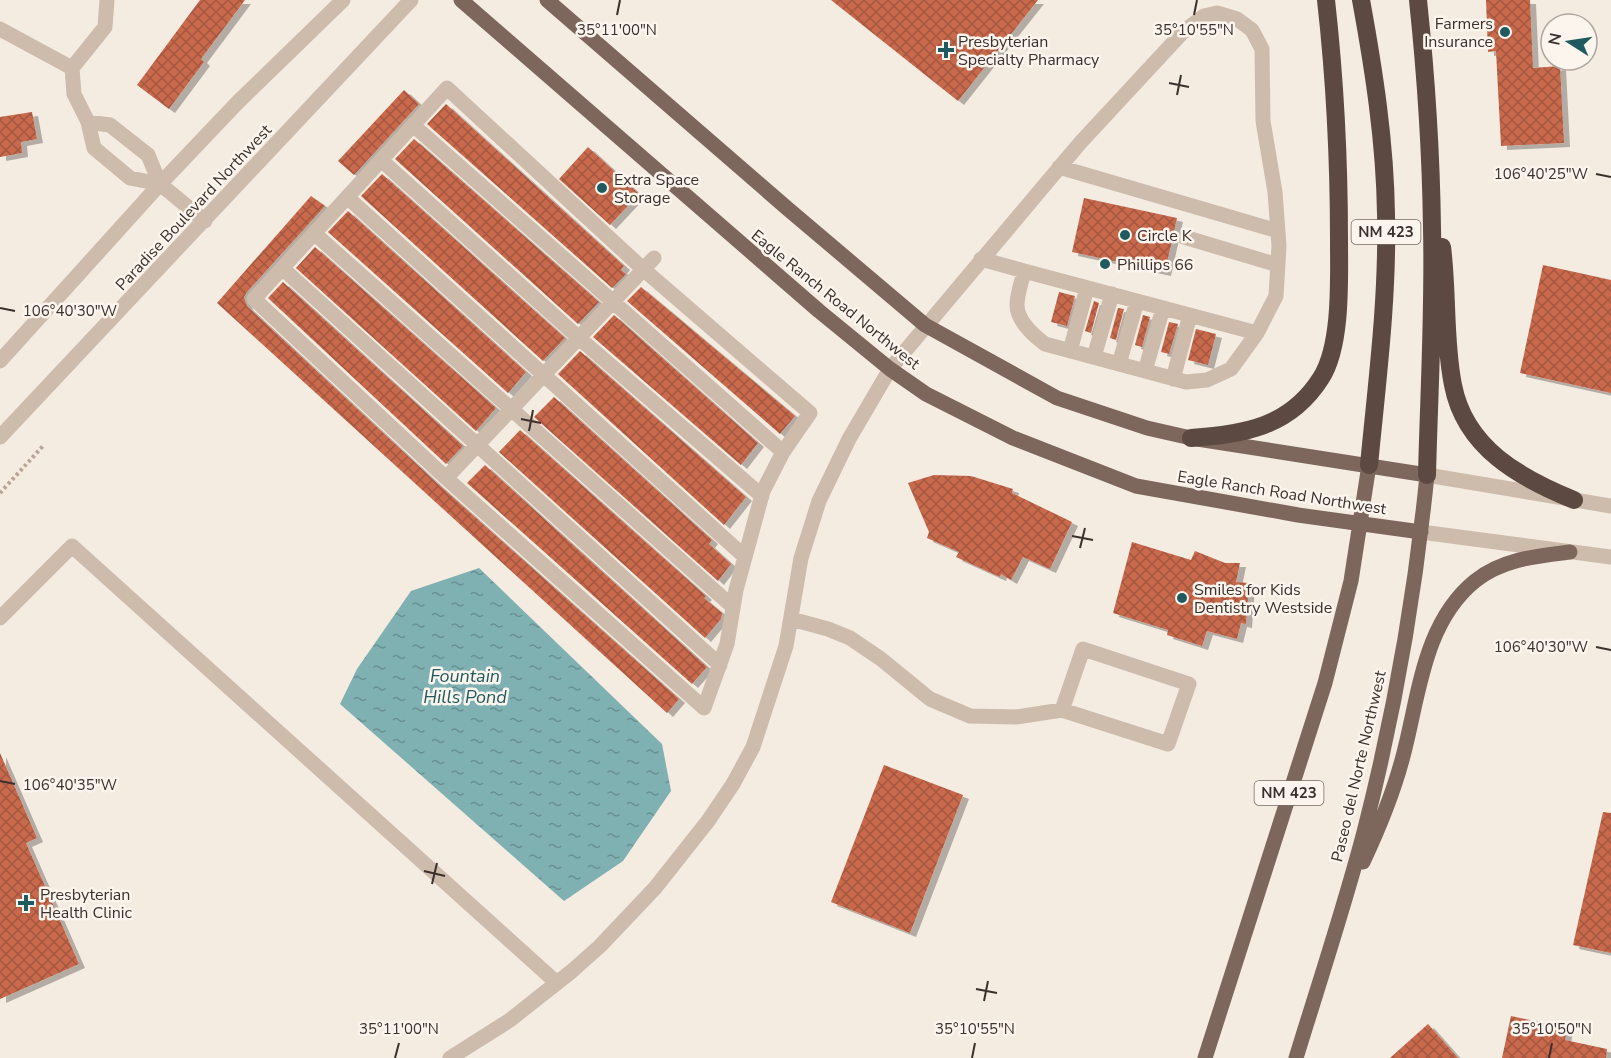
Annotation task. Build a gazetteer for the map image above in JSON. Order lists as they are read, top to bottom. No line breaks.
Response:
{"streets":{"highway":["NM 423"],"main road":["Eagle Ranch Road Northwest","Paseo del Norte Northwest"],"street":["Paradise Boulevard Northwest"]},"crossings":[["NM 423","Eagle Ranch Road Northwest"],["NM 423","Paseo del Norte Northwest"],["Eagle Ranch Road Northwest","Paseo del Norte Northwest"]],"water":["Fountain Hills Pond"],"places":{"other":["Farmers Insurance","Extra Space Storage","Circle K","Phillips 66","Smiles for Kids Dentistry Westside"],"health":["Presbyterian Specialty Pharmacy","Presbyterian Health Clinic"]},"north":"left","coordinates":["35°11'00\"N","35°10'55\"N","106°40'25\"W","106°40'30\"W","106°40'35\"W","35°10'50\"N"]}
